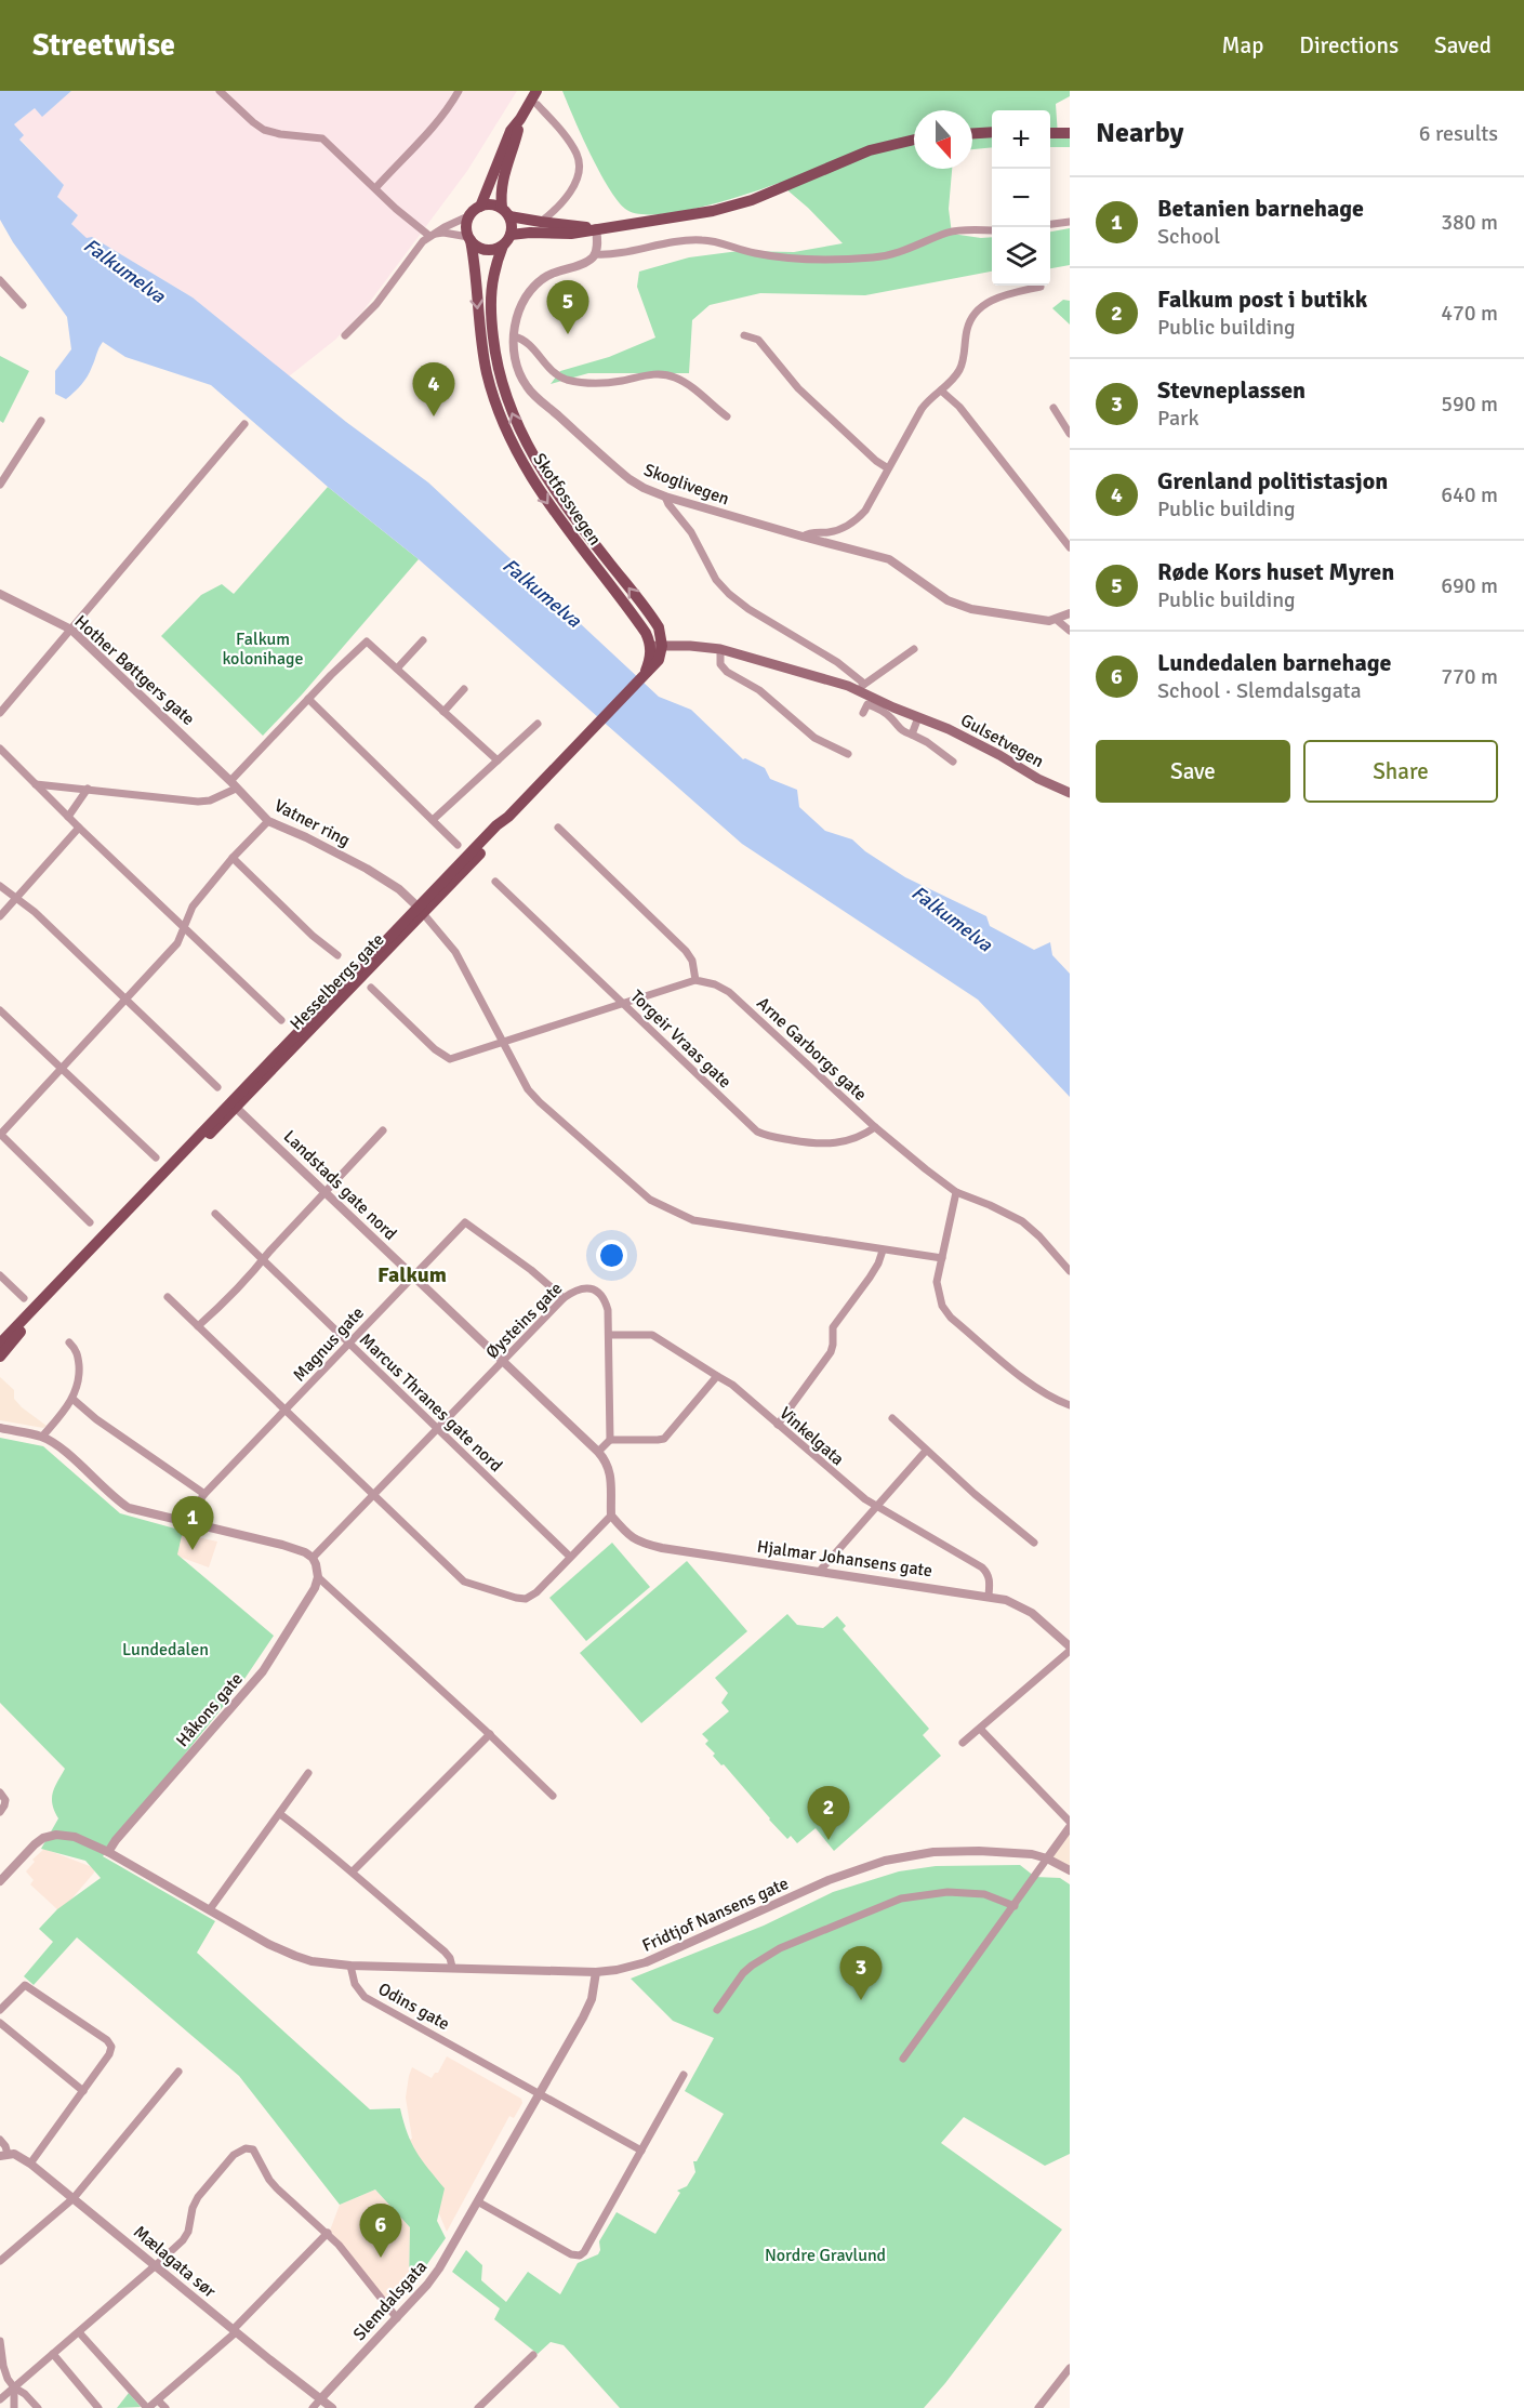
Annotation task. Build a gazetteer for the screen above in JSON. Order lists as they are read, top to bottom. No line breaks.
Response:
{"streets":{"main road":["Skotfossvegen","Gulsetvegen","Hesselbergs gate"],"street":["Skoglivegen","Hother Bøttgers gate","Vatner ring","Torgeir Vraas gate","Arne Garborgs gate","Landstads gate nord","Øysteins gate","Magnus gate","Marcus Thranes gate nord","Vinkelgata","Hjalmar Johansens gate","Håkons gate","Fridtjof Nansens gate","Odins gate","Mælagata sør","Slemdalsgata"]},"crossings":[["Skotfossvegen","Gulsetvegen"],["Skotfossvegen","Hesselbergs gate"],["Hother Bøttgers gate","Vatner ring"],["Gulsetvegen","Hesselbergs gate"],["Vatner ring","Hesselbergs gate"],["Hesselbergs gate","Landstads gate nord"],["Torgeir Vraas gate","Arne Garborgs gate"],["Landstads gate nord","Øysteins gate"],["Landstads gate nord","Magnus gate"],["Øysteins gate","Magnus gate"],["Øysteins gate","Marcus Thranes gate nord"],["Øysteins gate","Vinkelgata"],["Magnus gate","Marcus Thranes gate nord"],["Vinkelgata","Hjalmar Johansens gate"],["Fridtjof Nansens gate","Odins gate"],["Fridtjof Nansens gate","Slemdalsgata"],["Odins gate","Slemdalsgata"],["Mælagata sør","Slemdalsgata"]],"districts":["Falkum"],"water":["Falkumelva"],"parks":["Falkum kolonihage","Lundedalen","Nordre Gravlund"],"north":"bottom","page":{"header":"Streetwise","nav":["Map","Directions","Saved"],"heading":["Nearby","6 results"],"map_buttons":["+","−"],"list":[{"mark":"1","name":"Betanien barnehage","note":"School","value":"380 m"},{"mark":"2","name":"Falkum post i butikk","note":"Public building","value":"470 m"},{"mark":"3","name":"Stevneplassen","note":"Park","value":"590 m"},{"mark":"4","name":"Grenland politistasjon","note":"Public building","value":"640 m"},{"mark":"5","name":"Røde Kors huset Myren","note":"Public building","value":"690 m"},{"mark":"6","name":"Lundedalen barnehage","note":"School · Slemdalsgata","value":"770 m"}],"pins":["5","4","1","2","3","6"],"buttons":["Save","Share"]}}
